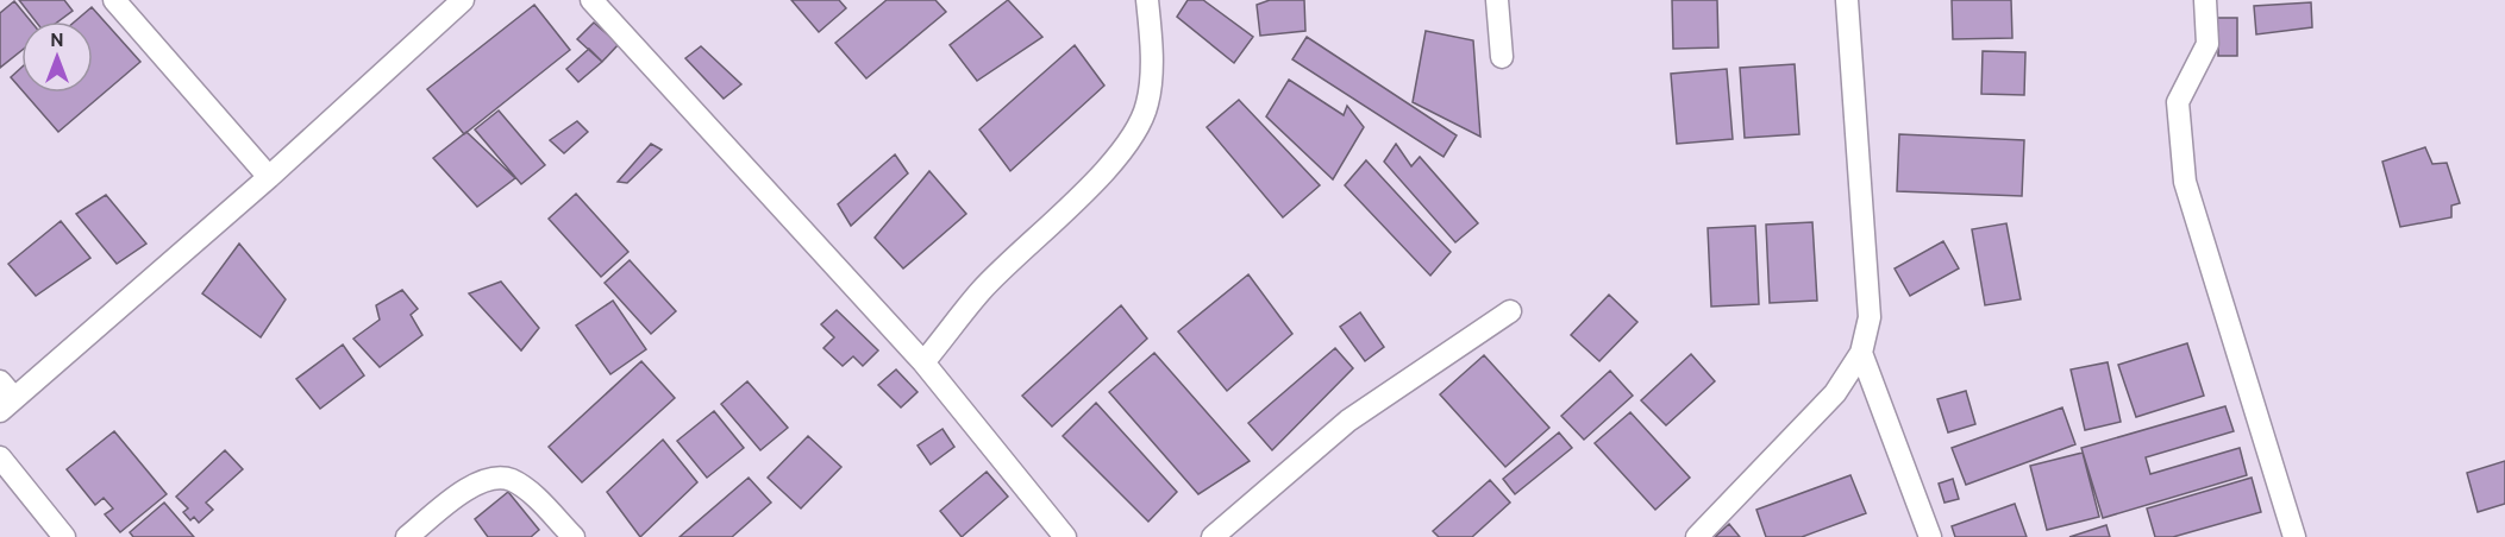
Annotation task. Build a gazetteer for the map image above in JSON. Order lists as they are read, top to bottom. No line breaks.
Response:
{"north":"top"}
